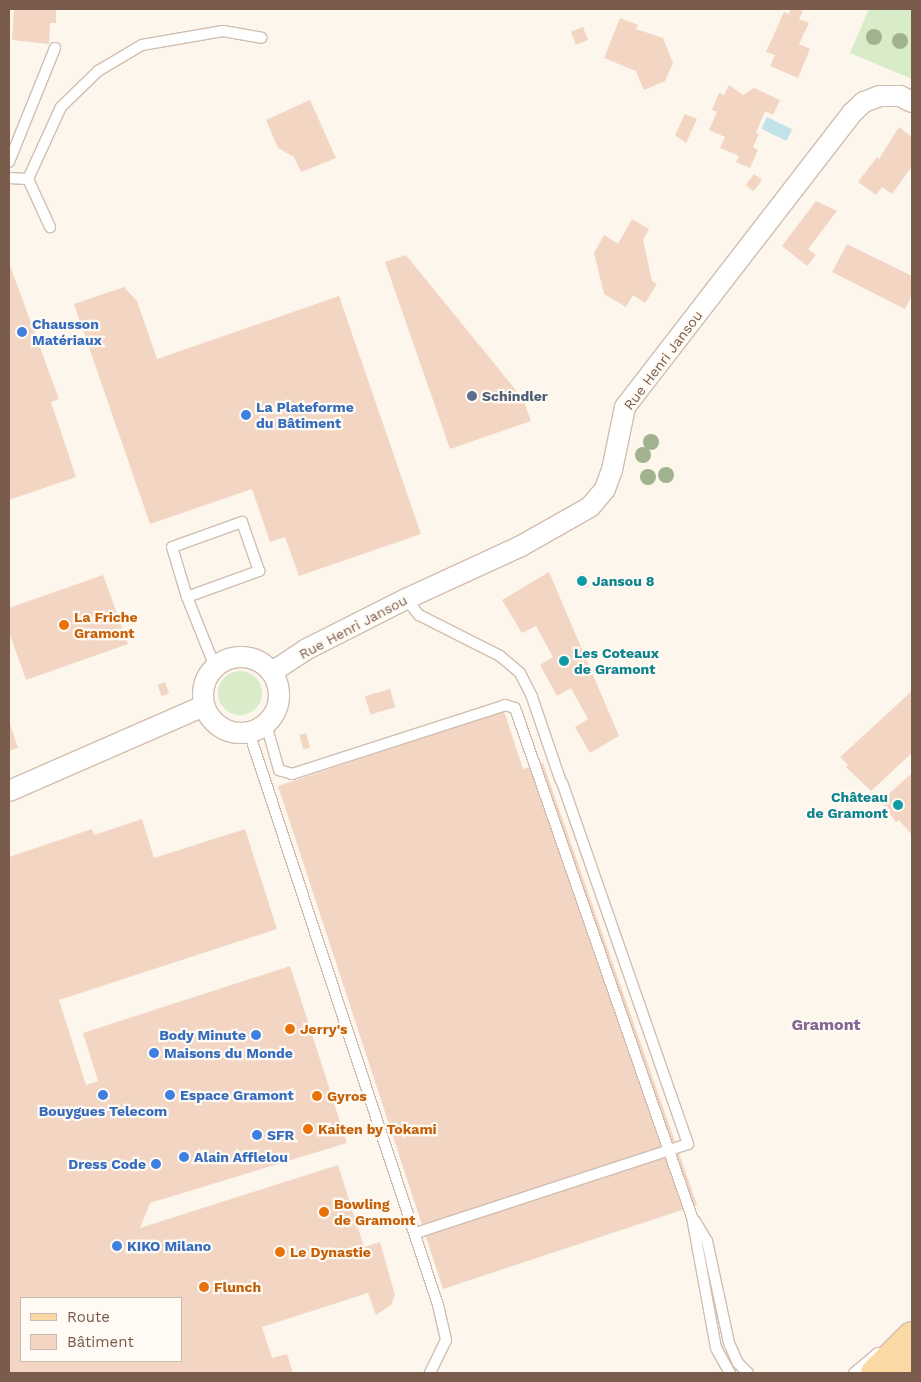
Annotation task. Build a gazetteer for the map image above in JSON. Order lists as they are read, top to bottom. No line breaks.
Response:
{"streets":{"street":["Rue Henri Jansou"]},"districts":["Gramont"],"places":["Chausson Matériaux","Schindler","La Plateforme du Bâtiment","Jansou 8","La Friche Gramont","Les Coteaux de Gramont","Château de Gramont","Jerry's","Body Minute","Maisons du Monde","Bouygues Telecom","Espace Gramont","Gyros","Kaiten by Tokami","SFR","Alain Afflelou","Dress Code","Bowling de Gramont","KIKO Milano","Le Dynastie","Flunch"],"legend":["Route","Bâtiment"]}
